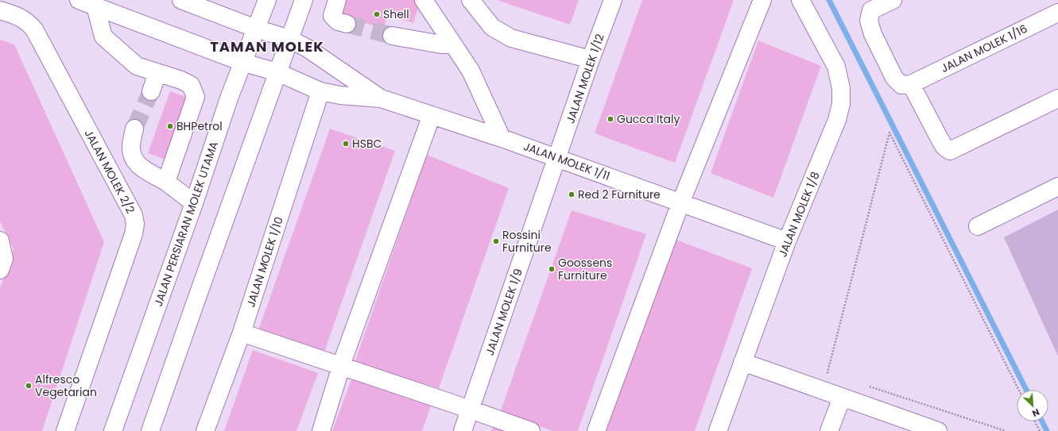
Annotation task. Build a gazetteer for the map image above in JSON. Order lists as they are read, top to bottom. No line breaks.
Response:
{"streets":{"street":["JALAN MOLEK 1/16","JALAN MOLEK 1/12","JALAN MOLEK 1/11","JALAN MOLEK 2/2","JALAN MOLEK 1/8","JALAN PERSIARAN MOLEK UTAMA","JALAN MOLEK 1/10","JALAN MOLEK 1/9"]},"crossings":[["JALAN MOLEK 1/12","JALAN MOLEK 1/11"],["JALAN MOLEK 1/12","JALAN MOLEK 1/9"],["JALAN MOLEK 1/11","JALAN MOLEK 1/8"],["JALAN MOLEK 1/11","JALAN PERSIARAN MOLEK UTAMA"],["JALAN MOLEK 1/11","JALAN MOLEK 1/10"],["JALAN MOLEK 1/11","JALAN MOLEK 1/9"]],"districts":["TAMAN MOLEK"],"places":["Shell","Gucca Italy","BHPetrol","HSBC","Red 2 Furniture","Rossini Furniture","Goossens Furniture","Alfresco Vegetarian"],"north":"bottom right"}
